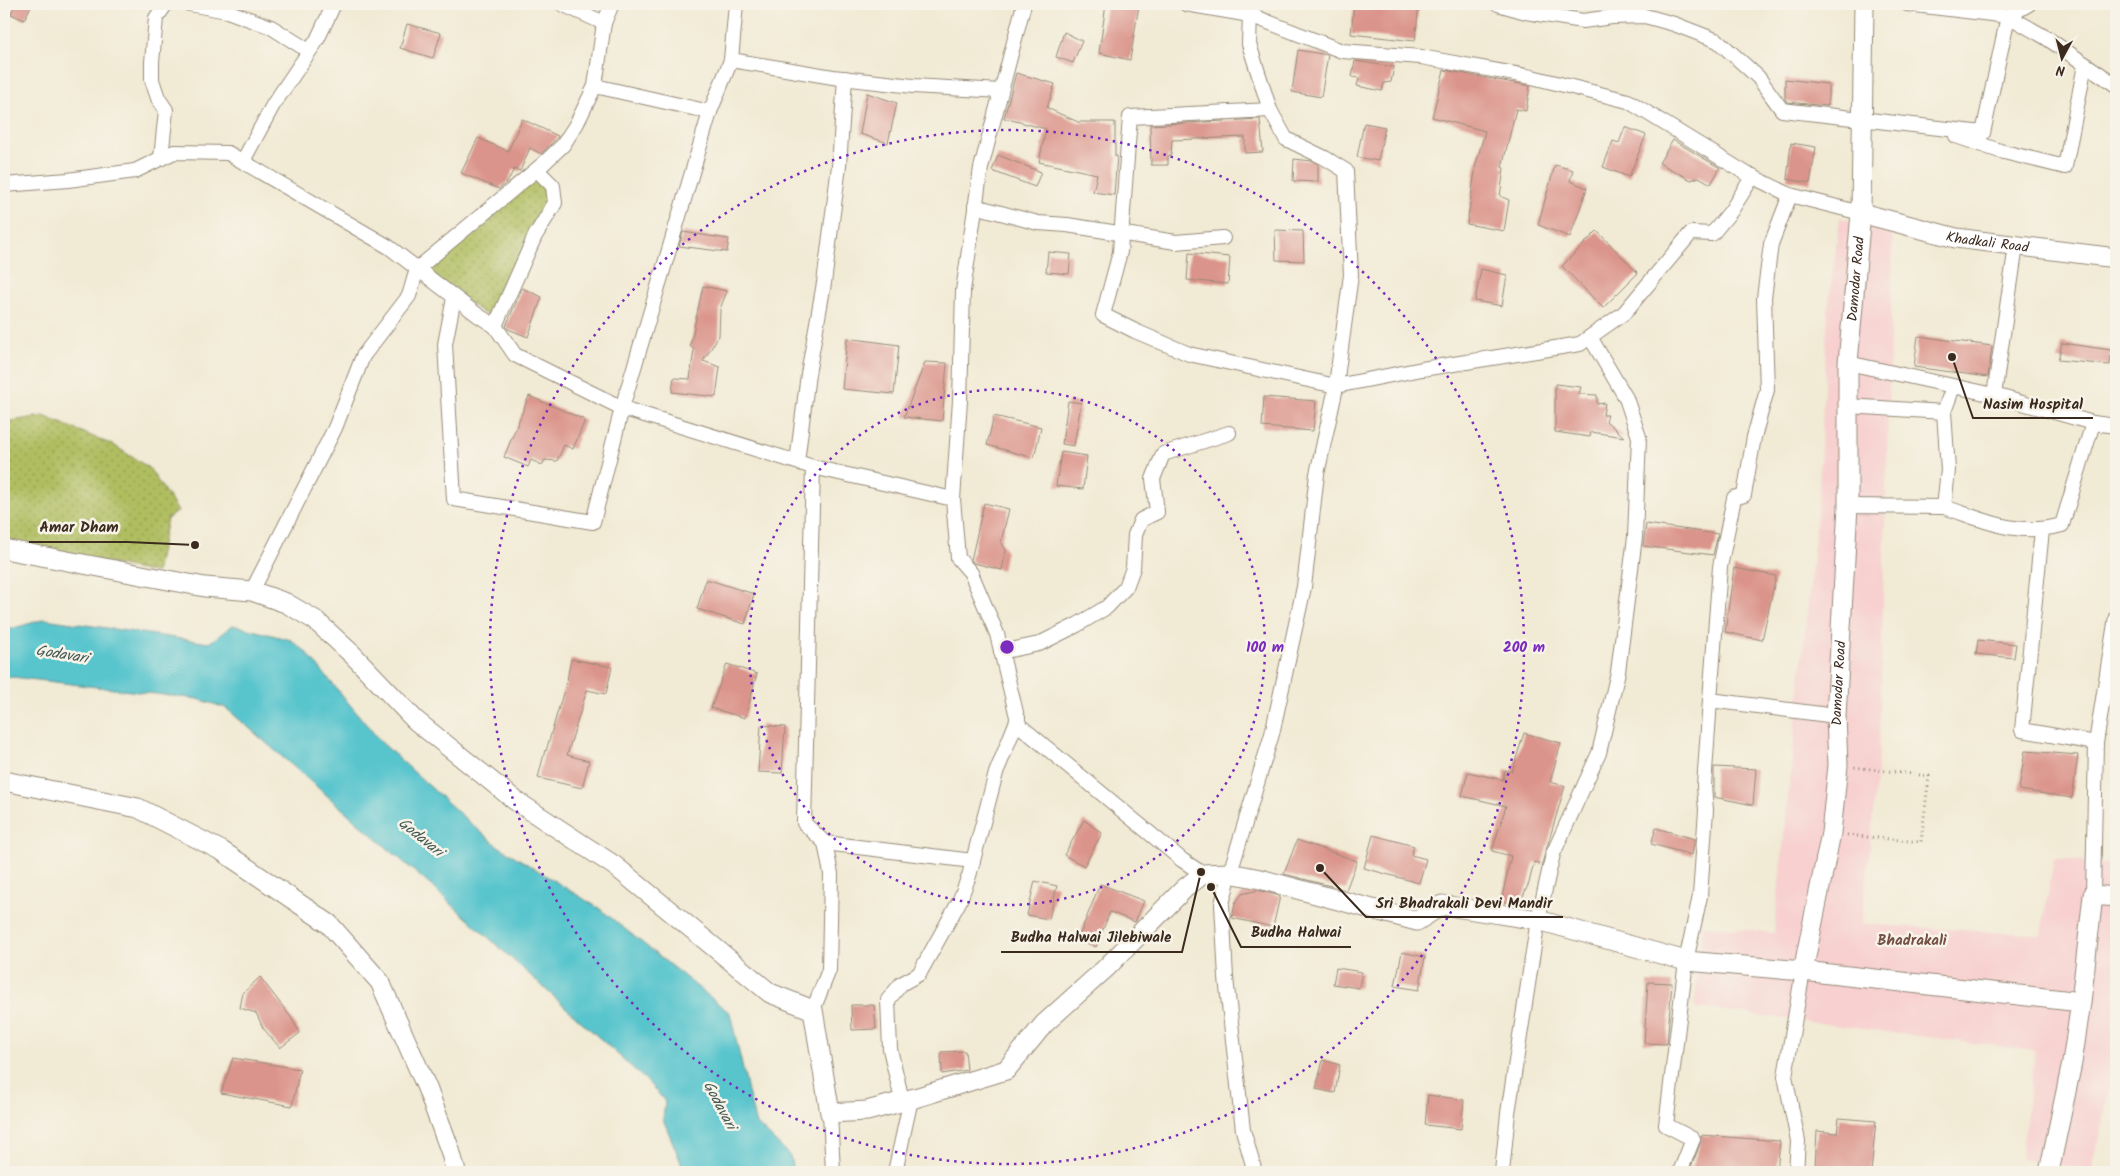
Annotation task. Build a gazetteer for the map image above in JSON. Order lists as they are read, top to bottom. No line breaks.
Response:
{"streets":{"street":["Khadkali Road","Damodar Road"]},"crossings":[["Khadkali Road","Damodar Road"]],"districts":["Bhadrakali"],"water":["Godavari"],"places":["Nasim Hospital","Amar Dham","Sri Bhadrakali Devi Mandir","Budha Halwai Jilebiwale","Budha Halwai"],"north":"bottom","rings":["100 m","200 m"]}
